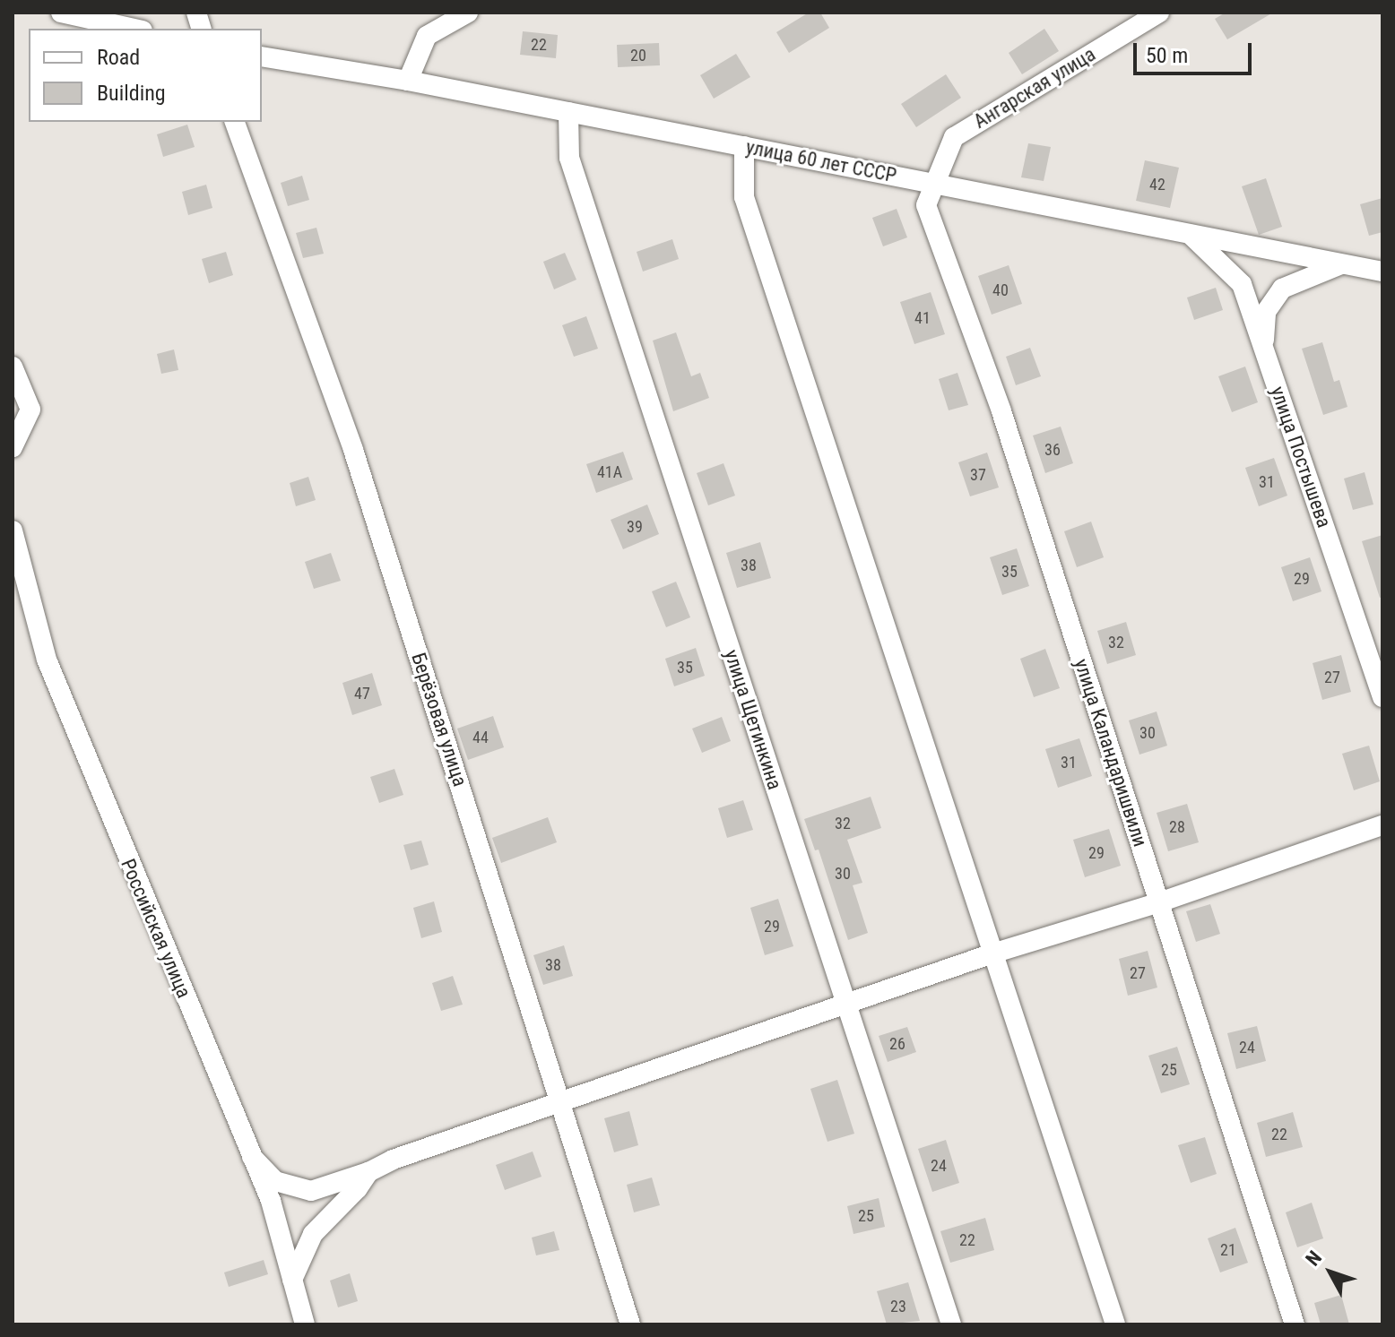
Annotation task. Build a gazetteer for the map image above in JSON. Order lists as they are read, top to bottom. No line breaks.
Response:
{"streets":{"street":["Ангарская улица","улица 60 лет СССР","улица Постышева","Берёзовая улица","улица Щетинкина","улица Каландаришвили","Российская улица"]},"crossings":[["Ангарская улица","улица 60 лет СССР"],["Ангарская улица","улица Каландаришвили"],["улица 60 лет СССР","улица Постышева"],["улица 60 лет СССР","улица Щетинкина"],["улица 60 лет СССР","улица Каландаришвили"]],"house_numbers":["22","20","42","40","41","36","41А","37","31","39","38","35","29","32","35","27","47","30","44","31","32","28","29","30","29","38","27","26","24","25","22","24","25","22","21","23"],"legend":["Road","Building"],"scale_bar":"50 m","north":"top left"}
